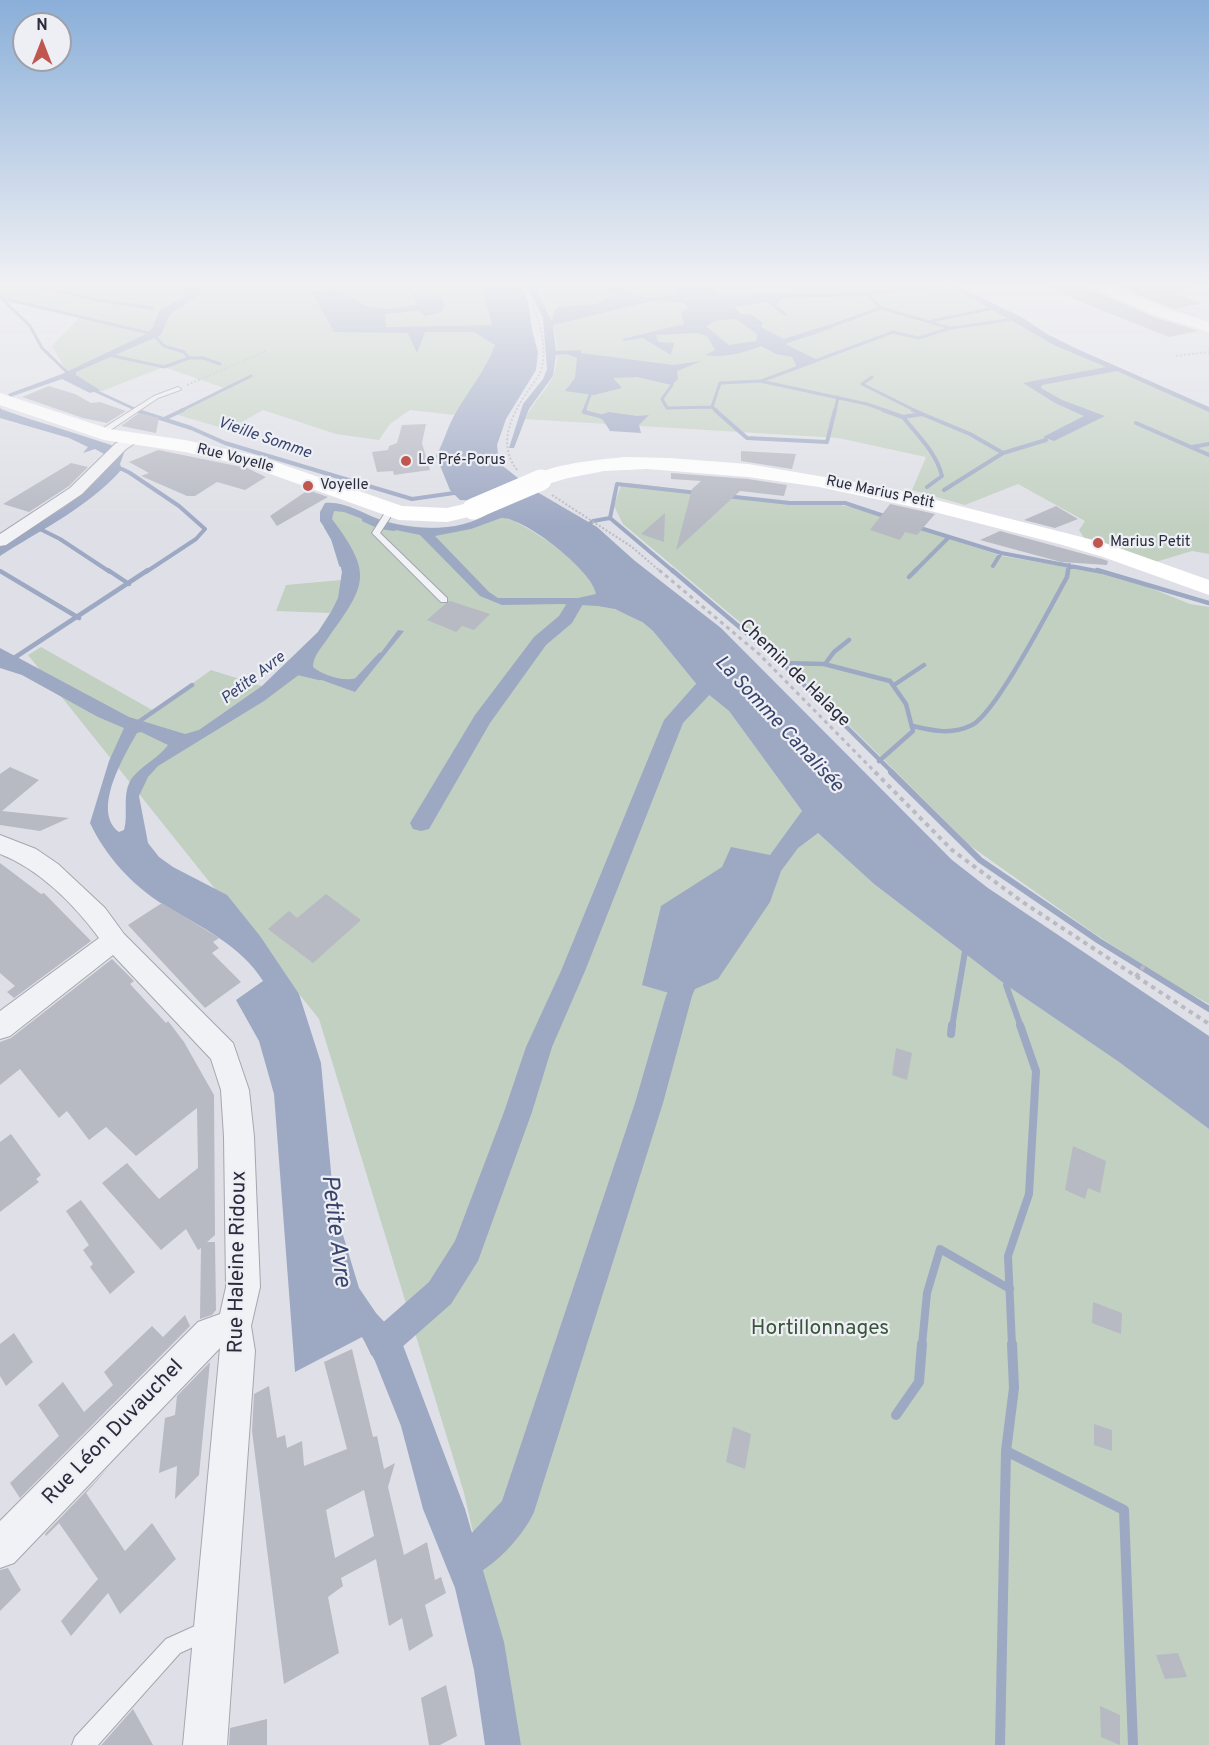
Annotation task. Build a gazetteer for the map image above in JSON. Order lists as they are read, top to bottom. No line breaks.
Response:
{"streets":{"street":["Rue Voyelle","Rue Marius Petit","Rue Haleine Ridoux","Rue Léon Duvauchel"],"path":["Chemin de Halage"]},"crossings":[["Rue Voyelle","Rue Marius Petit"],["Rue Marius Petit","Chemin de Halage"],["Rue Haleine Ridoux","Rue Léon Duvauchel"]],"water":["Vieille Somme","Petite Avre","La Somme Canalisée"],"parks":["Hortillonnages"],"places":["Le Pré-Porus","Voyelle","Marius Petit"],"north":"top"}
